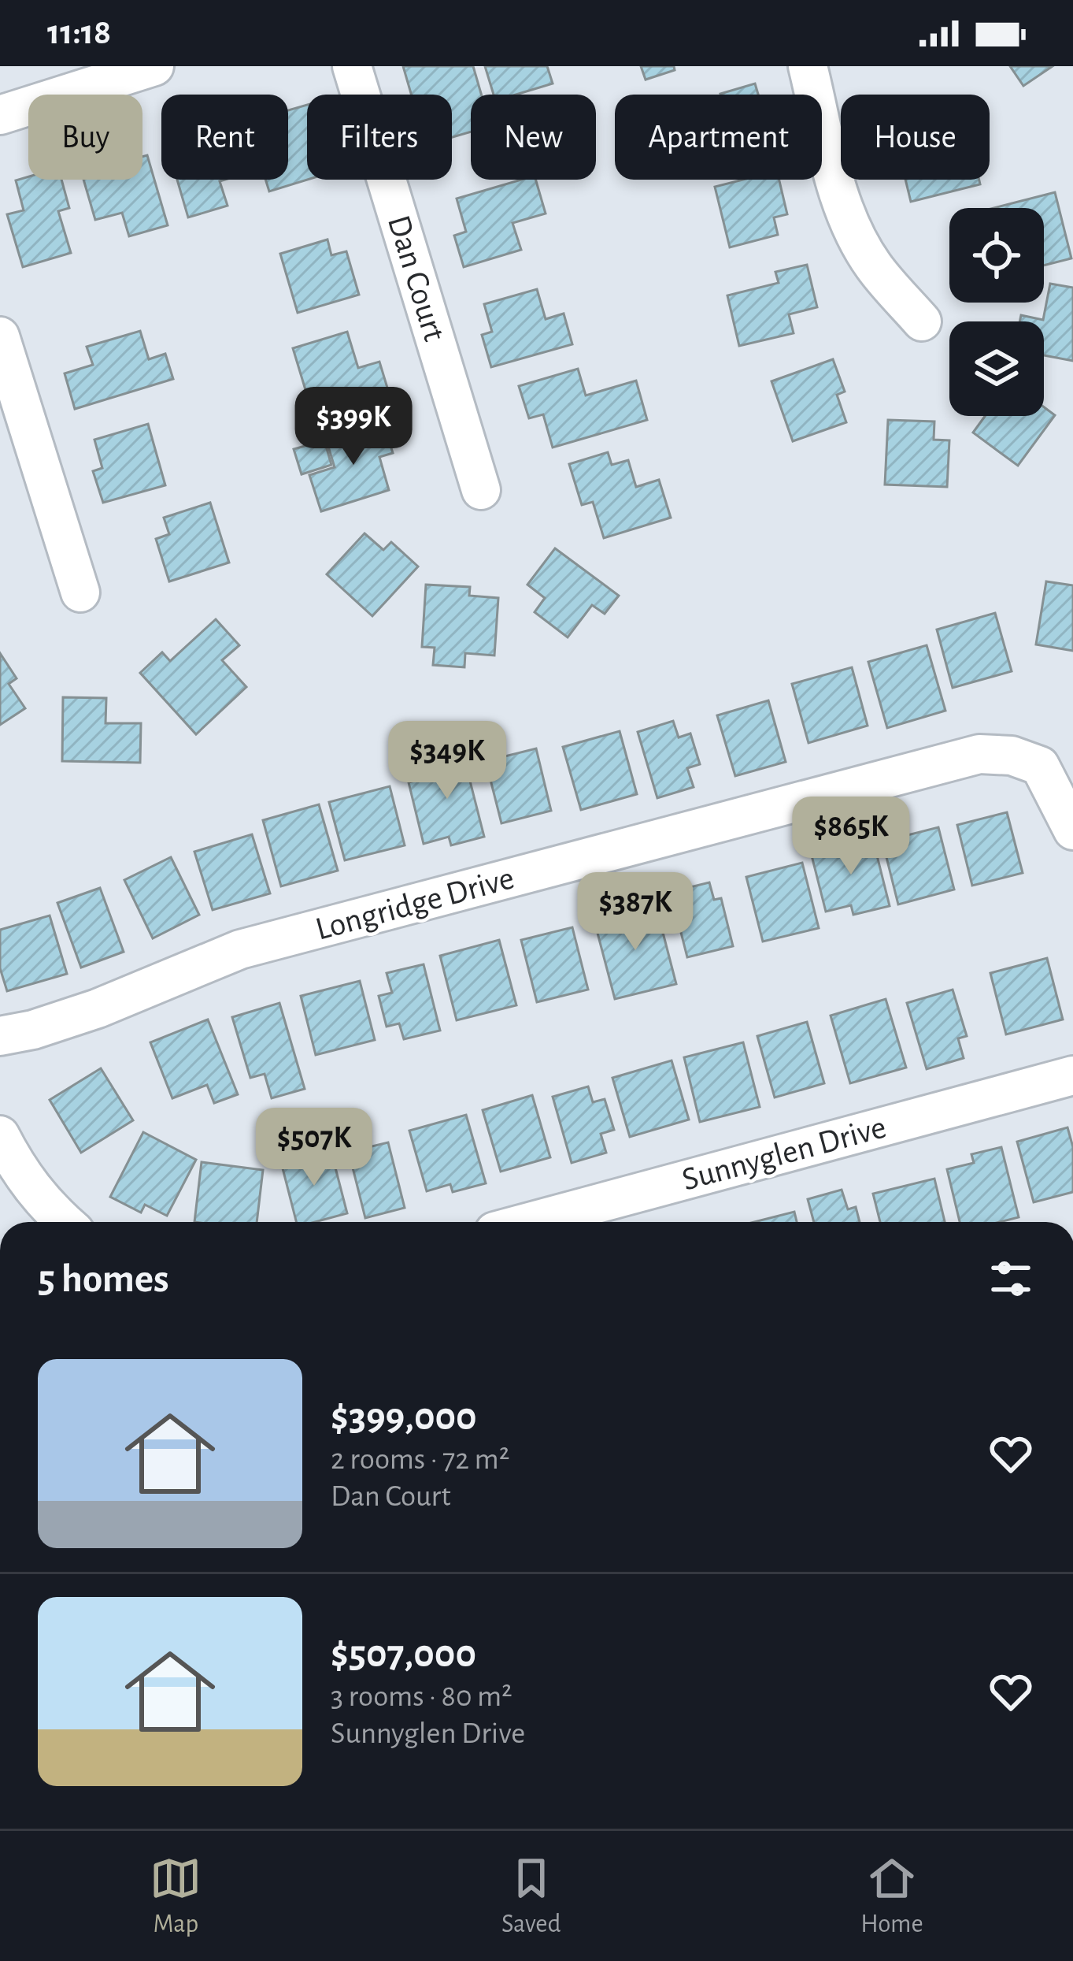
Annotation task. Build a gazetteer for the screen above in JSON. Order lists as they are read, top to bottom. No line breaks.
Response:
{"streets":{"street":["Dan Court","Longridge Drive","Sunnyglen Drive"]},"page":{"status":"11:18","chip":["Buy","Rent","Filters","New","Apartment","House"],"price":["$399K","$349K","$865K","$387K","$507K"],"heading":"5 homes","list":[{"name":"$399,000","note":"2 rooms · 72 m² · Dan Court"},{"name":"$507,000","note":"3 rooms · 80 m² · Sunnyglen Drive"}],"tabs":["Map","Saved","Home"]}}
